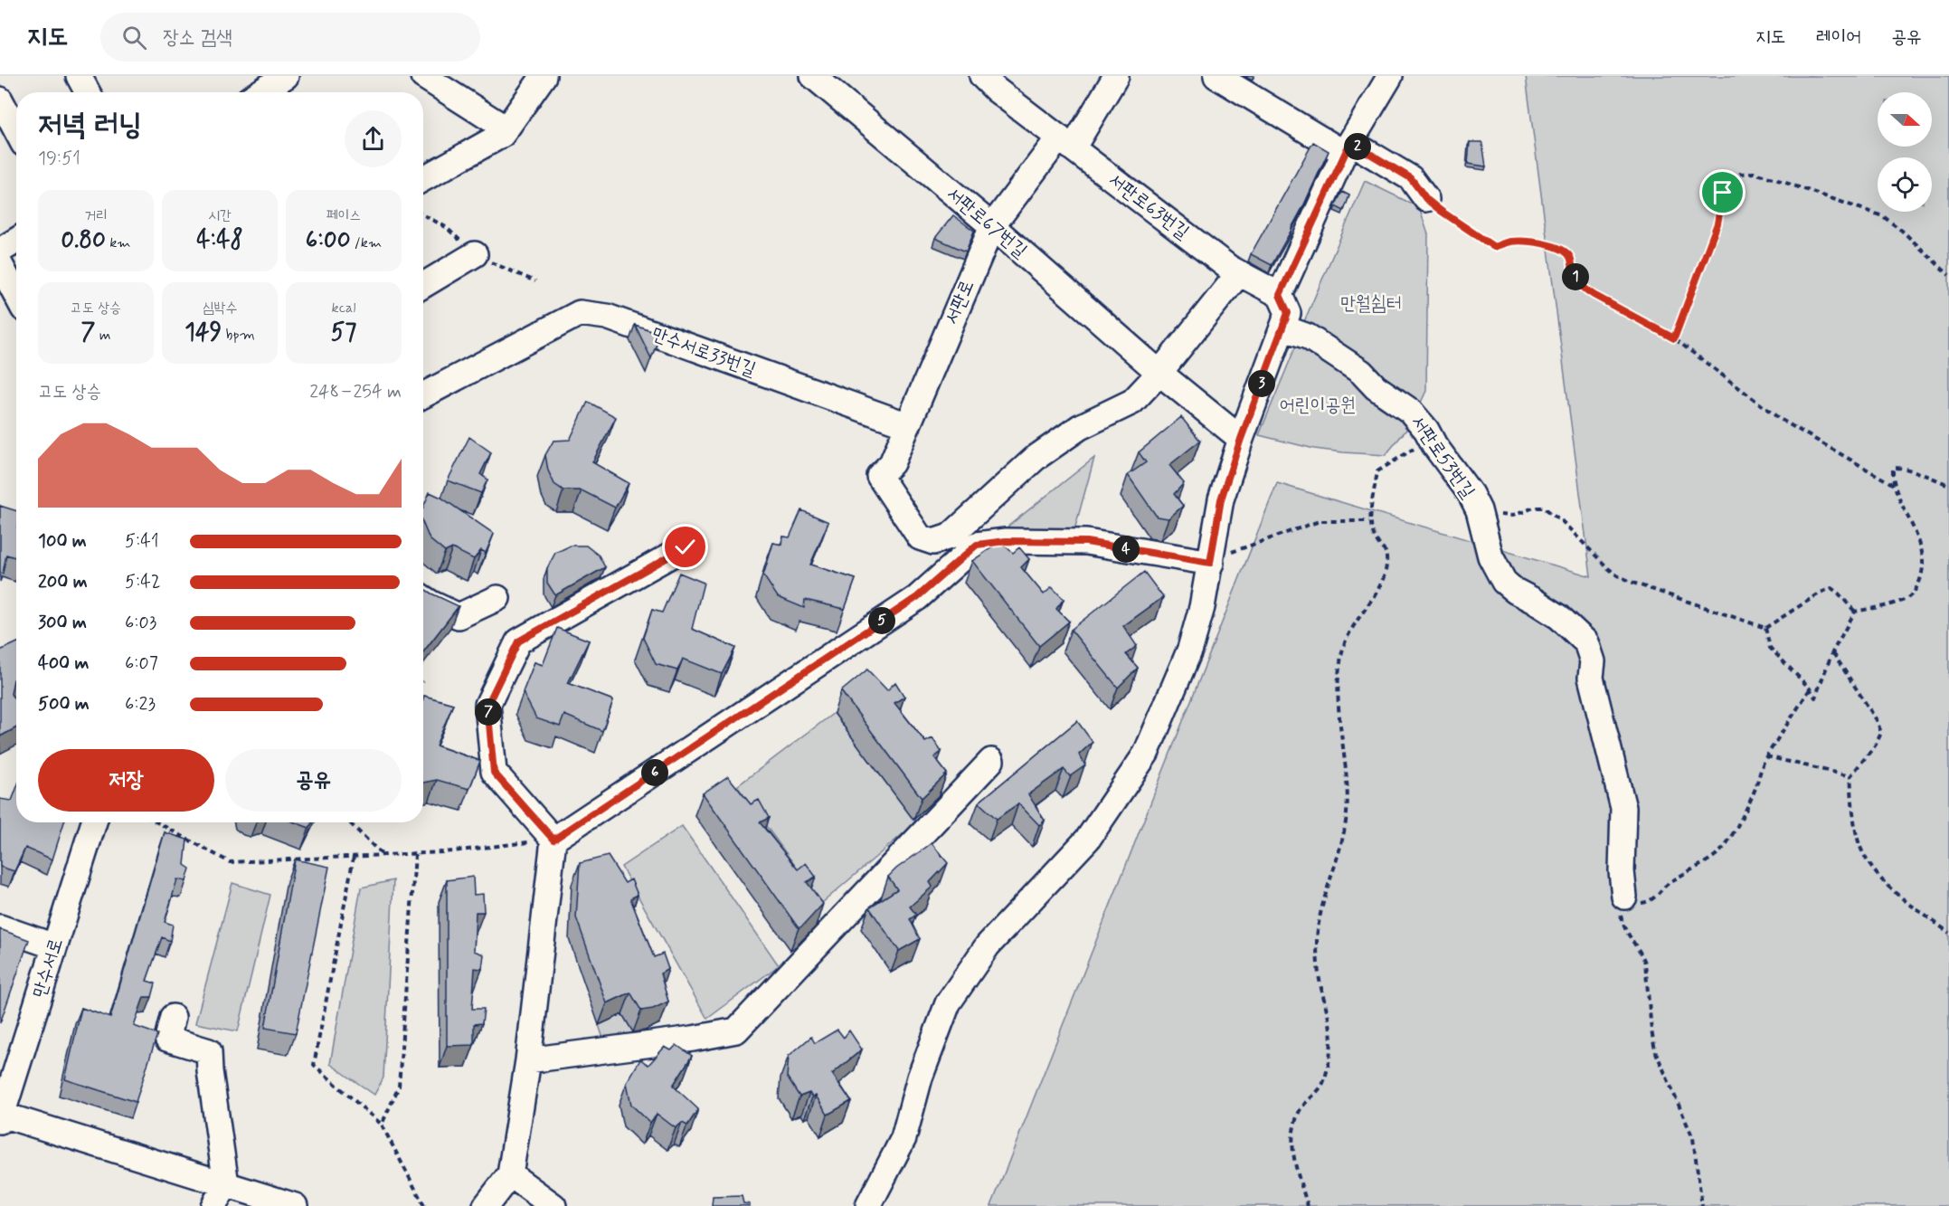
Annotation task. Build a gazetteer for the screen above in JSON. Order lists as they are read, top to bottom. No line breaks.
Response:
{"streets":{"street":["서판로63번길","서판로67번길","서판로","만수서로33번길","서판로53번길","만수서로"]},"crossings":[["서판로63번길","서판로"],["서판로67번길","서판로"],["서판로","만수서로33번길"]],"parks":["만월쉼터","어린이공원"],"north":"right","page":{"header":"지도","search":"장소 검색","nav":["지도","레이어","공유"],"heading":["저녁 러닝","19:51"],"pins":["2","1","3","4","5","7","6"],"stats":[["거리","0.80 km"],["시간","4:48"],["페이스","6:00 /km"],["고도 상승","7 m"],["심박수","149 bpm"],["kcal","57"]],"chart":["고도 상승","248–254 m"],"list":[{"name":"100 m","note":"5:41"},{"name":"200 m","note":"5:42"},{"name":"300 m","note":"6:03"},{"name":"400 m","note":"6:07"},{"name":"500 m","note":"6:23"}],"buttons":["저장","공유"]}}
